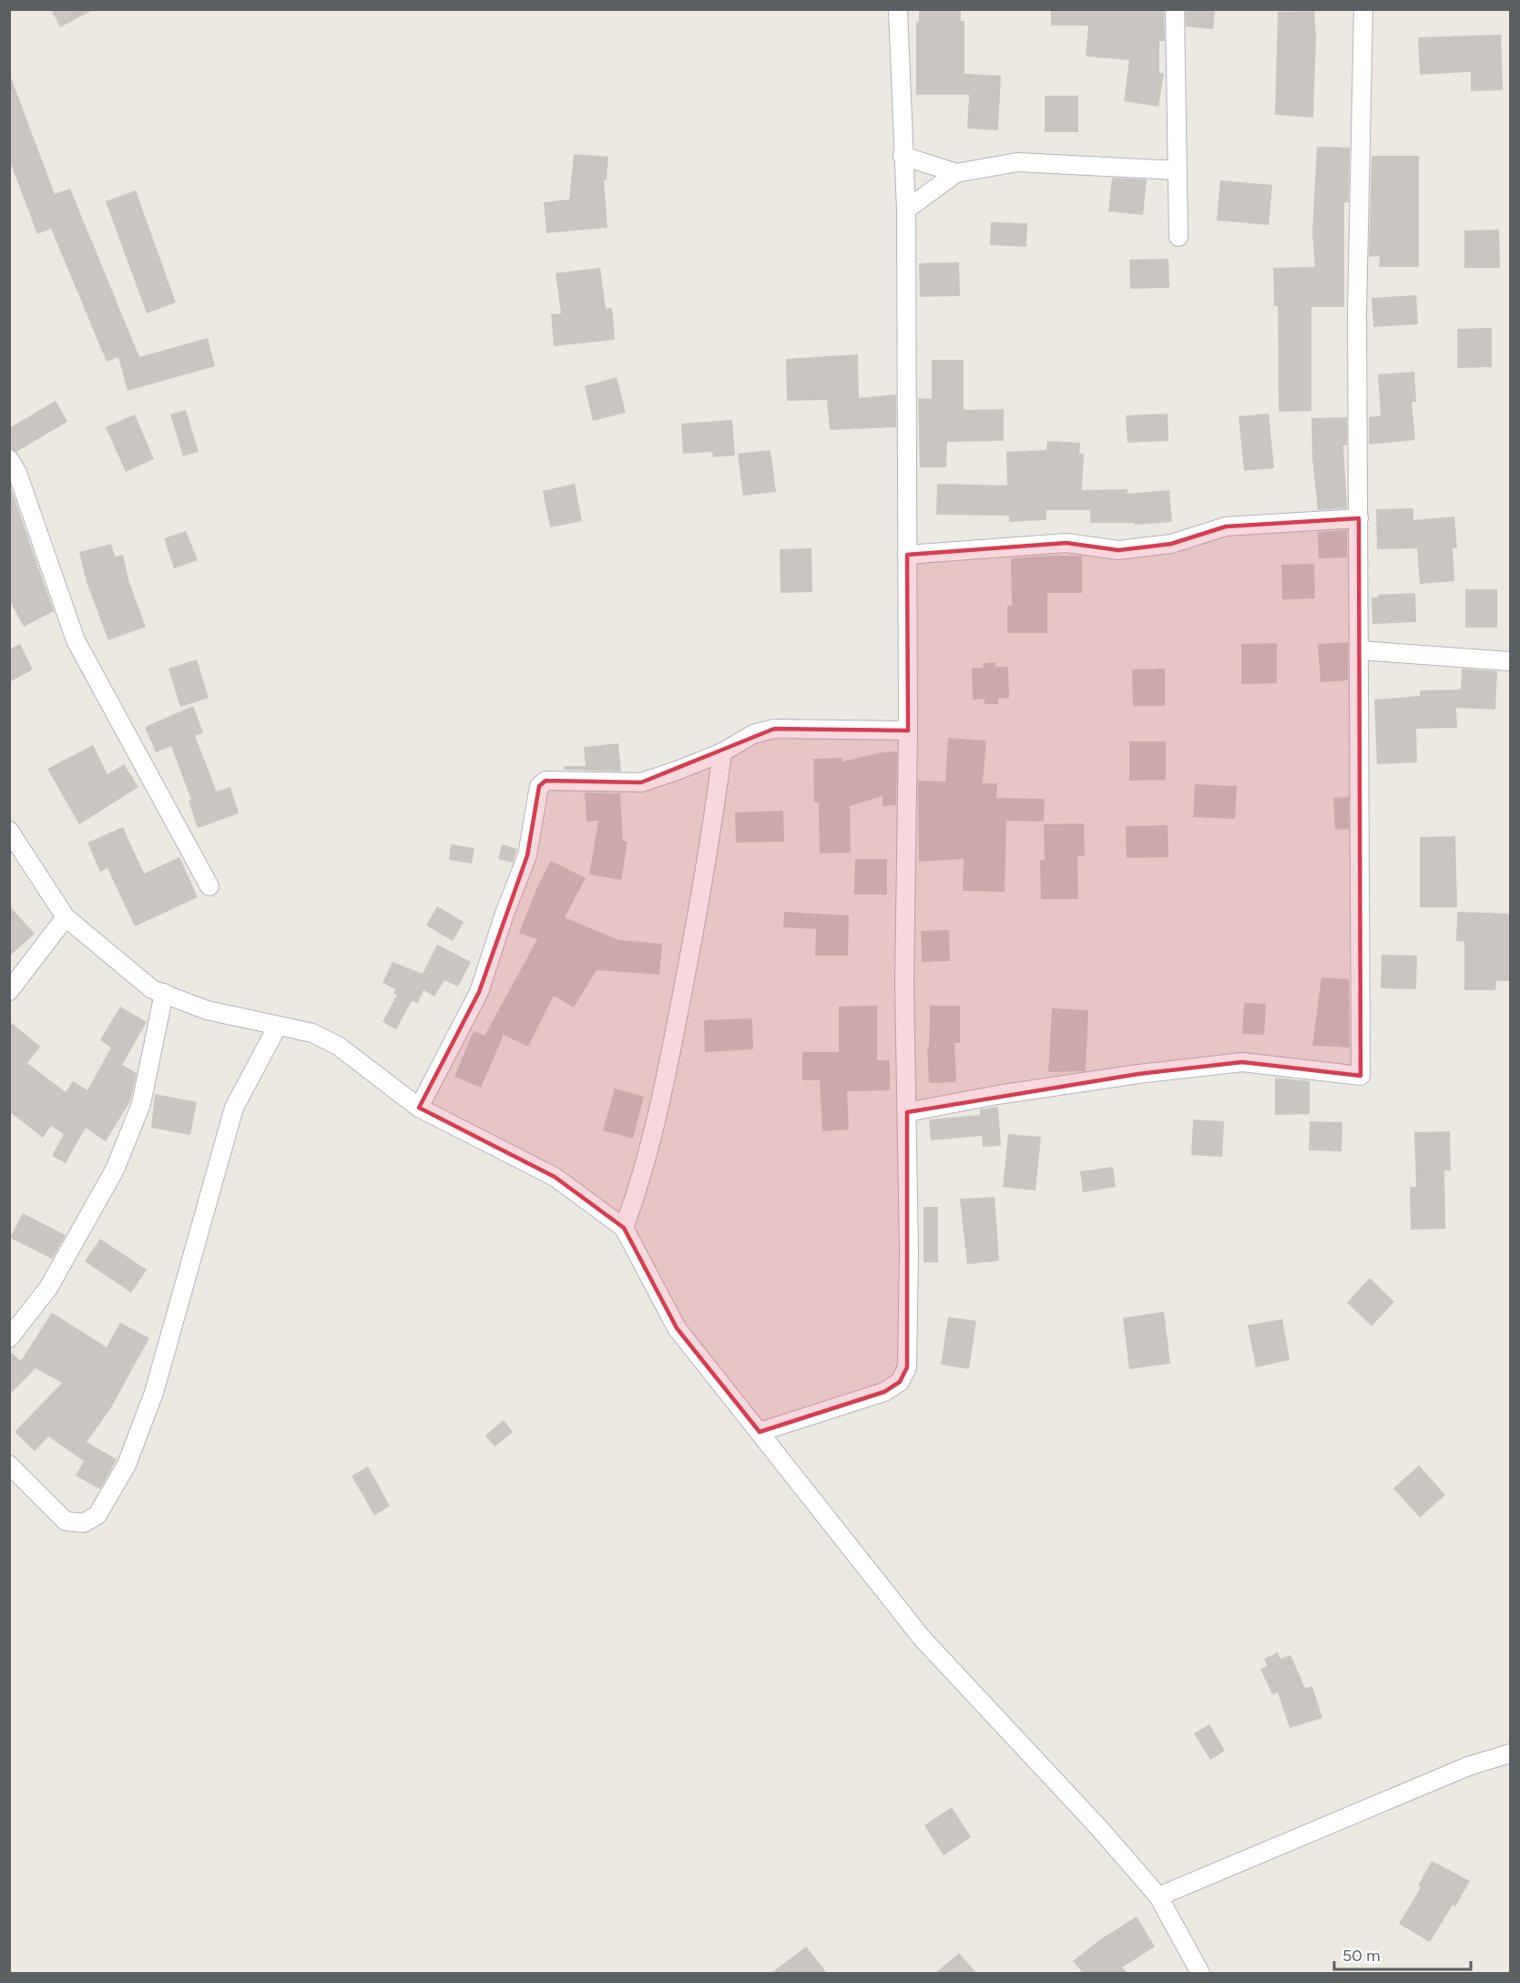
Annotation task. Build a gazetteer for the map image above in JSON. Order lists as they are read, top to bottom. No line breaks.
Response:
{"scale_bar":"50 m"}
